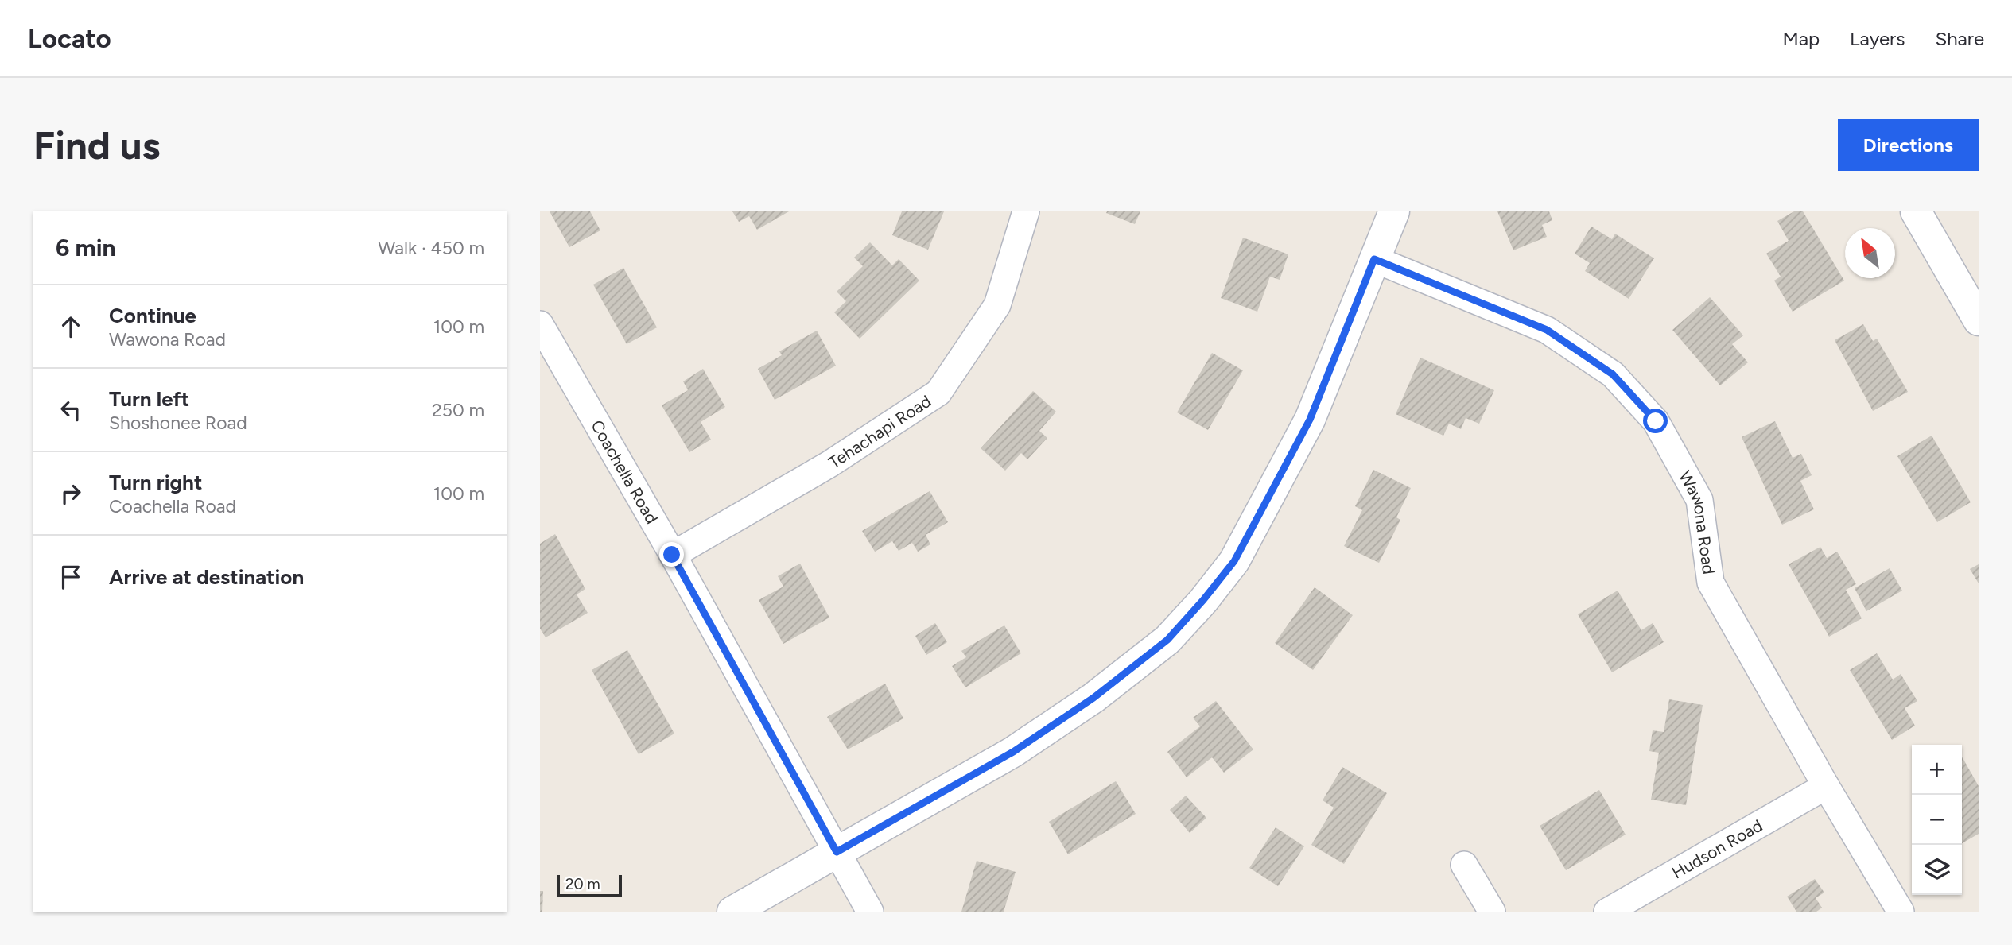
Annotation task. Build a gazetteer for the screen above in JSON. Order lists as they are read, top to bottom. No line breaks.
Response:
{"streets":{"street":["Tehachapi Road","Coachella Road","Wawona Road","Hudson Road"]},"crossings":[["Tehachapi Road","Coachella Road"],["Wawona Road","Hudson Road"]],"scale_bar":"20 m","north":"top left","page":{"header":"Locato","nav":["Map","Layers","Share"],"buttons":"Directions","title":"Find us","heading":["6 min","Walk · 450 m"],"list":[["Continue","Wawona Road","100 m"],["Turn left","Shoshonee Road","250 m"],["Turn right","Coachella Road","100 m"],"Arrive at destination"],"map_buttons":["+","−"],"scale":"20 m"}}
